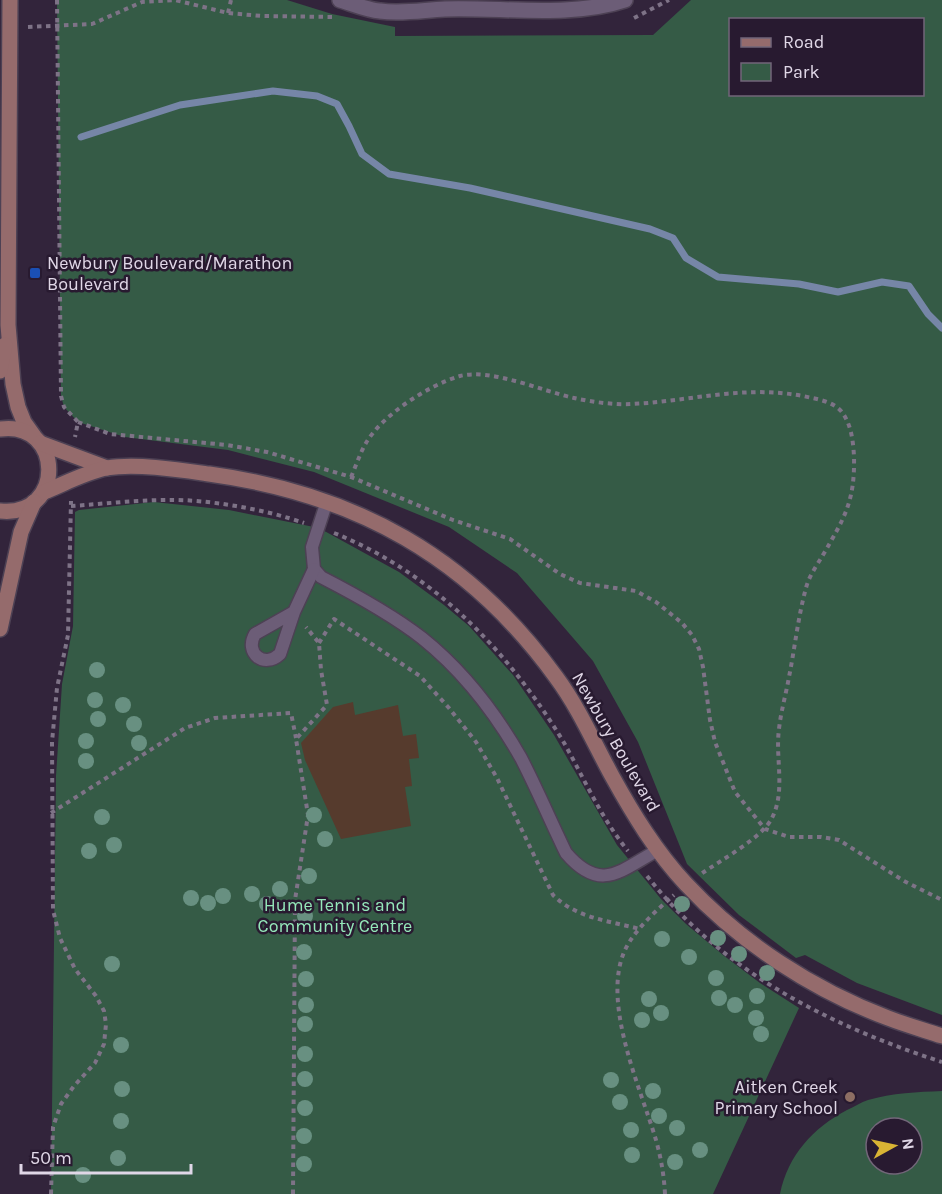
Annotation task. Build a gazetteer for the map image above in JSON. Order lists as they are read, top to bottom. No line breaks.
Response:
{"streets":{"street":["Newbury Boulevard"]},"parks":["Hume Tennis and Community Centre"],"places":{"transit":["Newbury Boulevard/Marathon Boulevard"],"other":["Aitken Creek Primary School"]},"legend":["Road","Park"],"scale_bar":"50 m","north":"right"}
